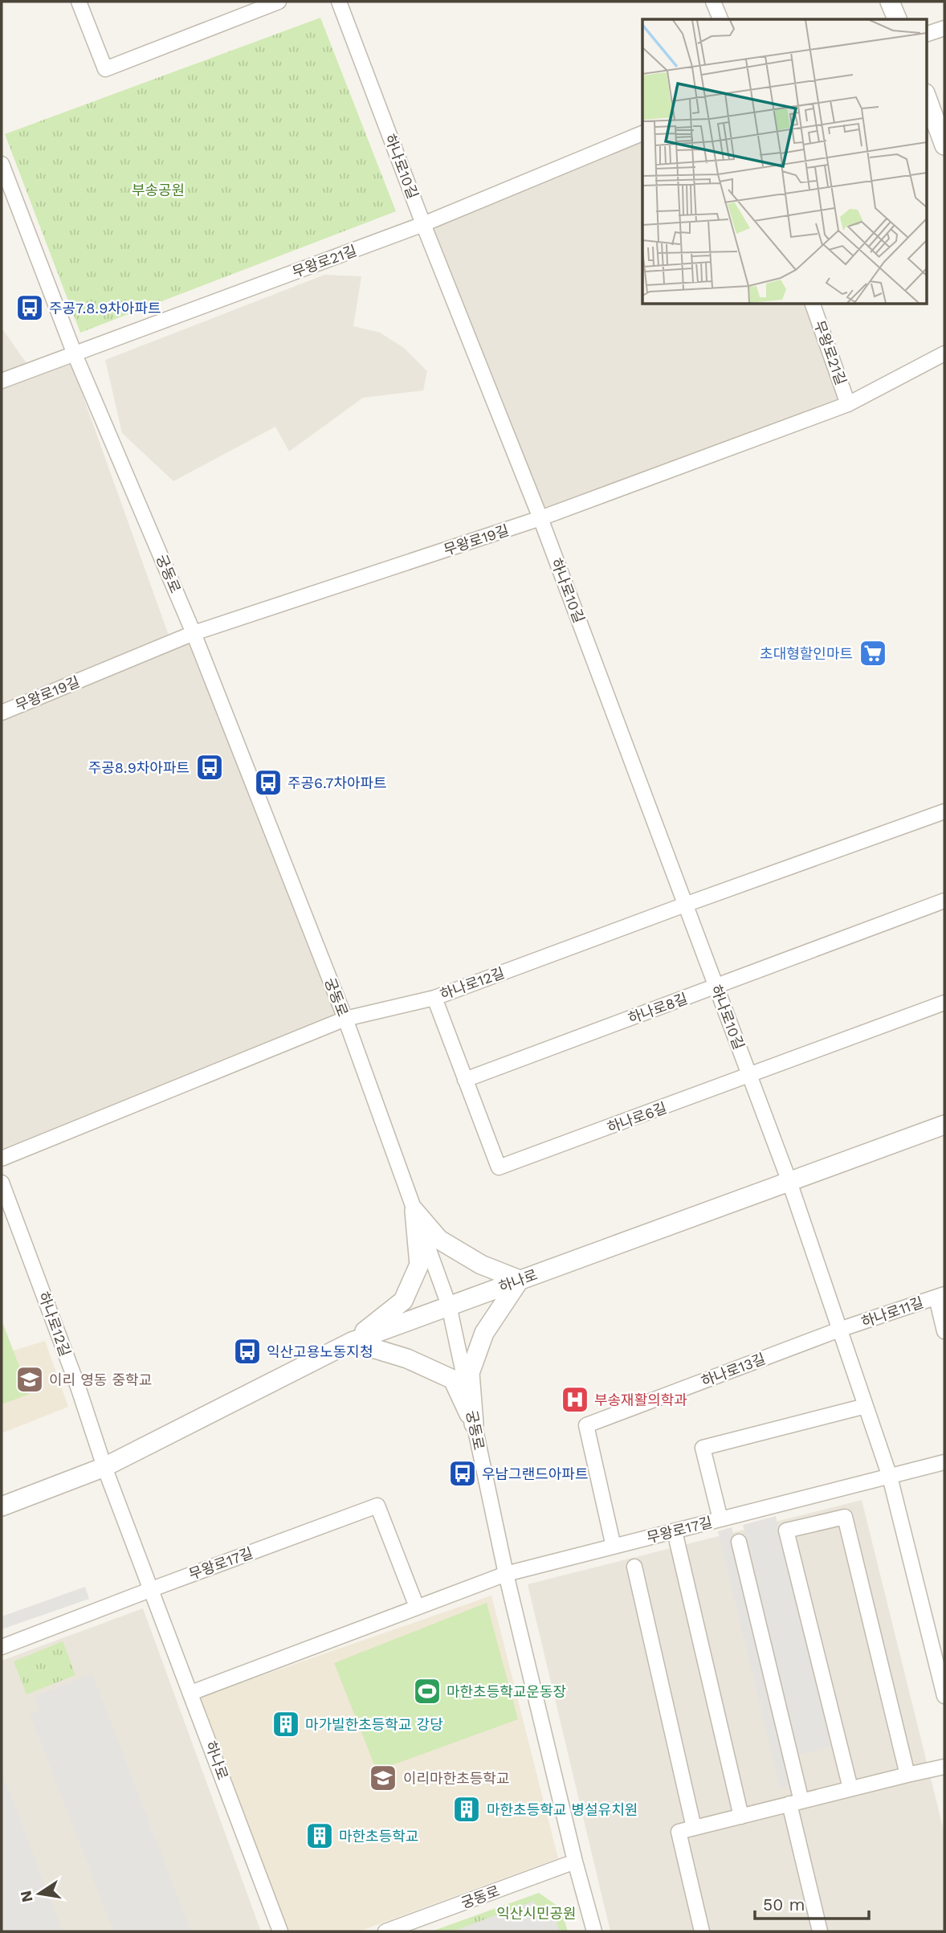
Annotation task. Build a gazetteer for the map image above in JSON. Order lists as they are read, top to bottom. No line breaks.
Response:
{"streets":{"street":["하나로10길","무왕로21길","무왕로19길","궁동로","하나로12길","하나로8길","하나로6길","하나로","하나로11길","하나로13길","무왕로17길"]},"crossings":[["하나로10길","무왕로21길"],["하나로10길","무왕로19길"],["하나로10길","하나로12길"],["하나로10길","하나로8길"],["하나로10길","하나로6길"],["하나로10길","하나로"],["무왕로21길","무왕로19길"],["무왕로21길","궁동로"],["무왕로19길","궁동로"],["궁동로","하나로12길"],["궁동로","하나로"],["궁동로","무왕로17길"],["하나로12길","하나로6길"],["하나로12길","하나로"],["하나로8길","하나로6길"],["하나로","무왕로17길"],["하나로11길","하나로13길"],["하나로13길","무왕로17길"]],"parks":["부송공원","익산시민공원"],"places":{"bus stop":["주공7.8.9차아파트","주공8.9차아파트","주공6.7차아파트","익산고용노동지청","우남그랜드아파트"],"supermarket":["초대형할인마트"],"school or university":["이리 영동 중학교","이리마한초등학교"],"hospital":["부송재활의학과"],"sports":["마한초등학교운동장"],"building":["마가빌한초등학교 강당","마한초등학교 병설유치원","마한초등학교"]},"scale_bar":"50 m","north":"left"}
